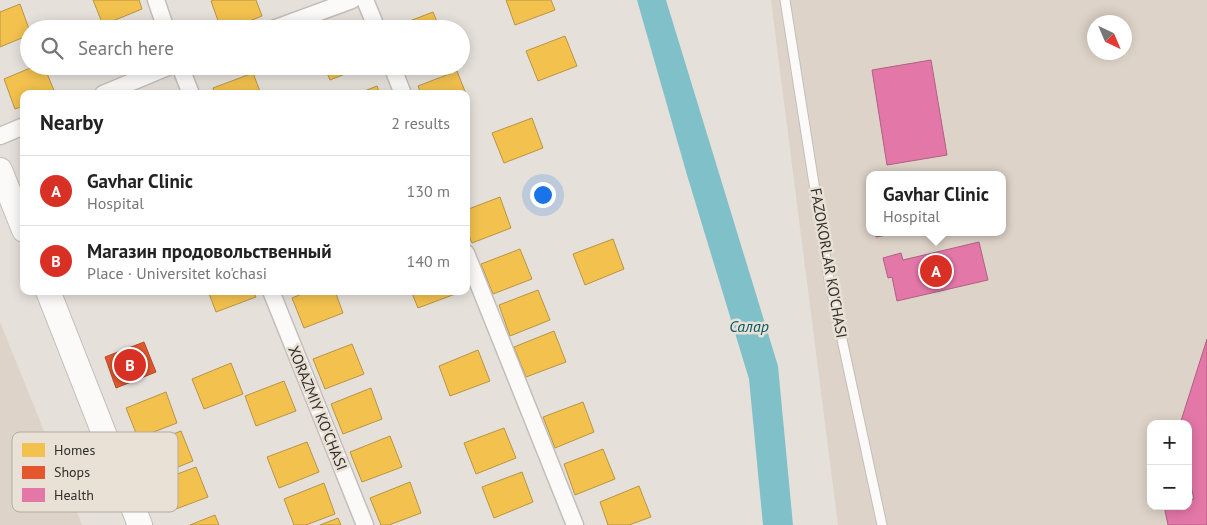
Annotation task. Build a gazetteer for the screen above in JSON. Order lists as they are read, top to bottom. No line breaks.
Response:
{"streets":{"street":["XORAZMIY KO'CHASI"],"lane":["FAZOKORLAR KO'CHASI"]},"water":["Салар"],"legend":["Homes","Shops","Health"],"north":"bottom right","page":{"search":"Search here","heading":["Nearby","2 results"],"list":[{"mark":"A","name":"Gavhar Clinic","note":"Hospital","value":"130 m"},{"mark":"B","name":"Магазин продовольственный","note":"Place · Universitet ko'chasi","value":"140 m"}],"popup":["Gavhar Clinic","Hospital"],"pins":["A","B"],"map_buttons":["+","−"]}}
